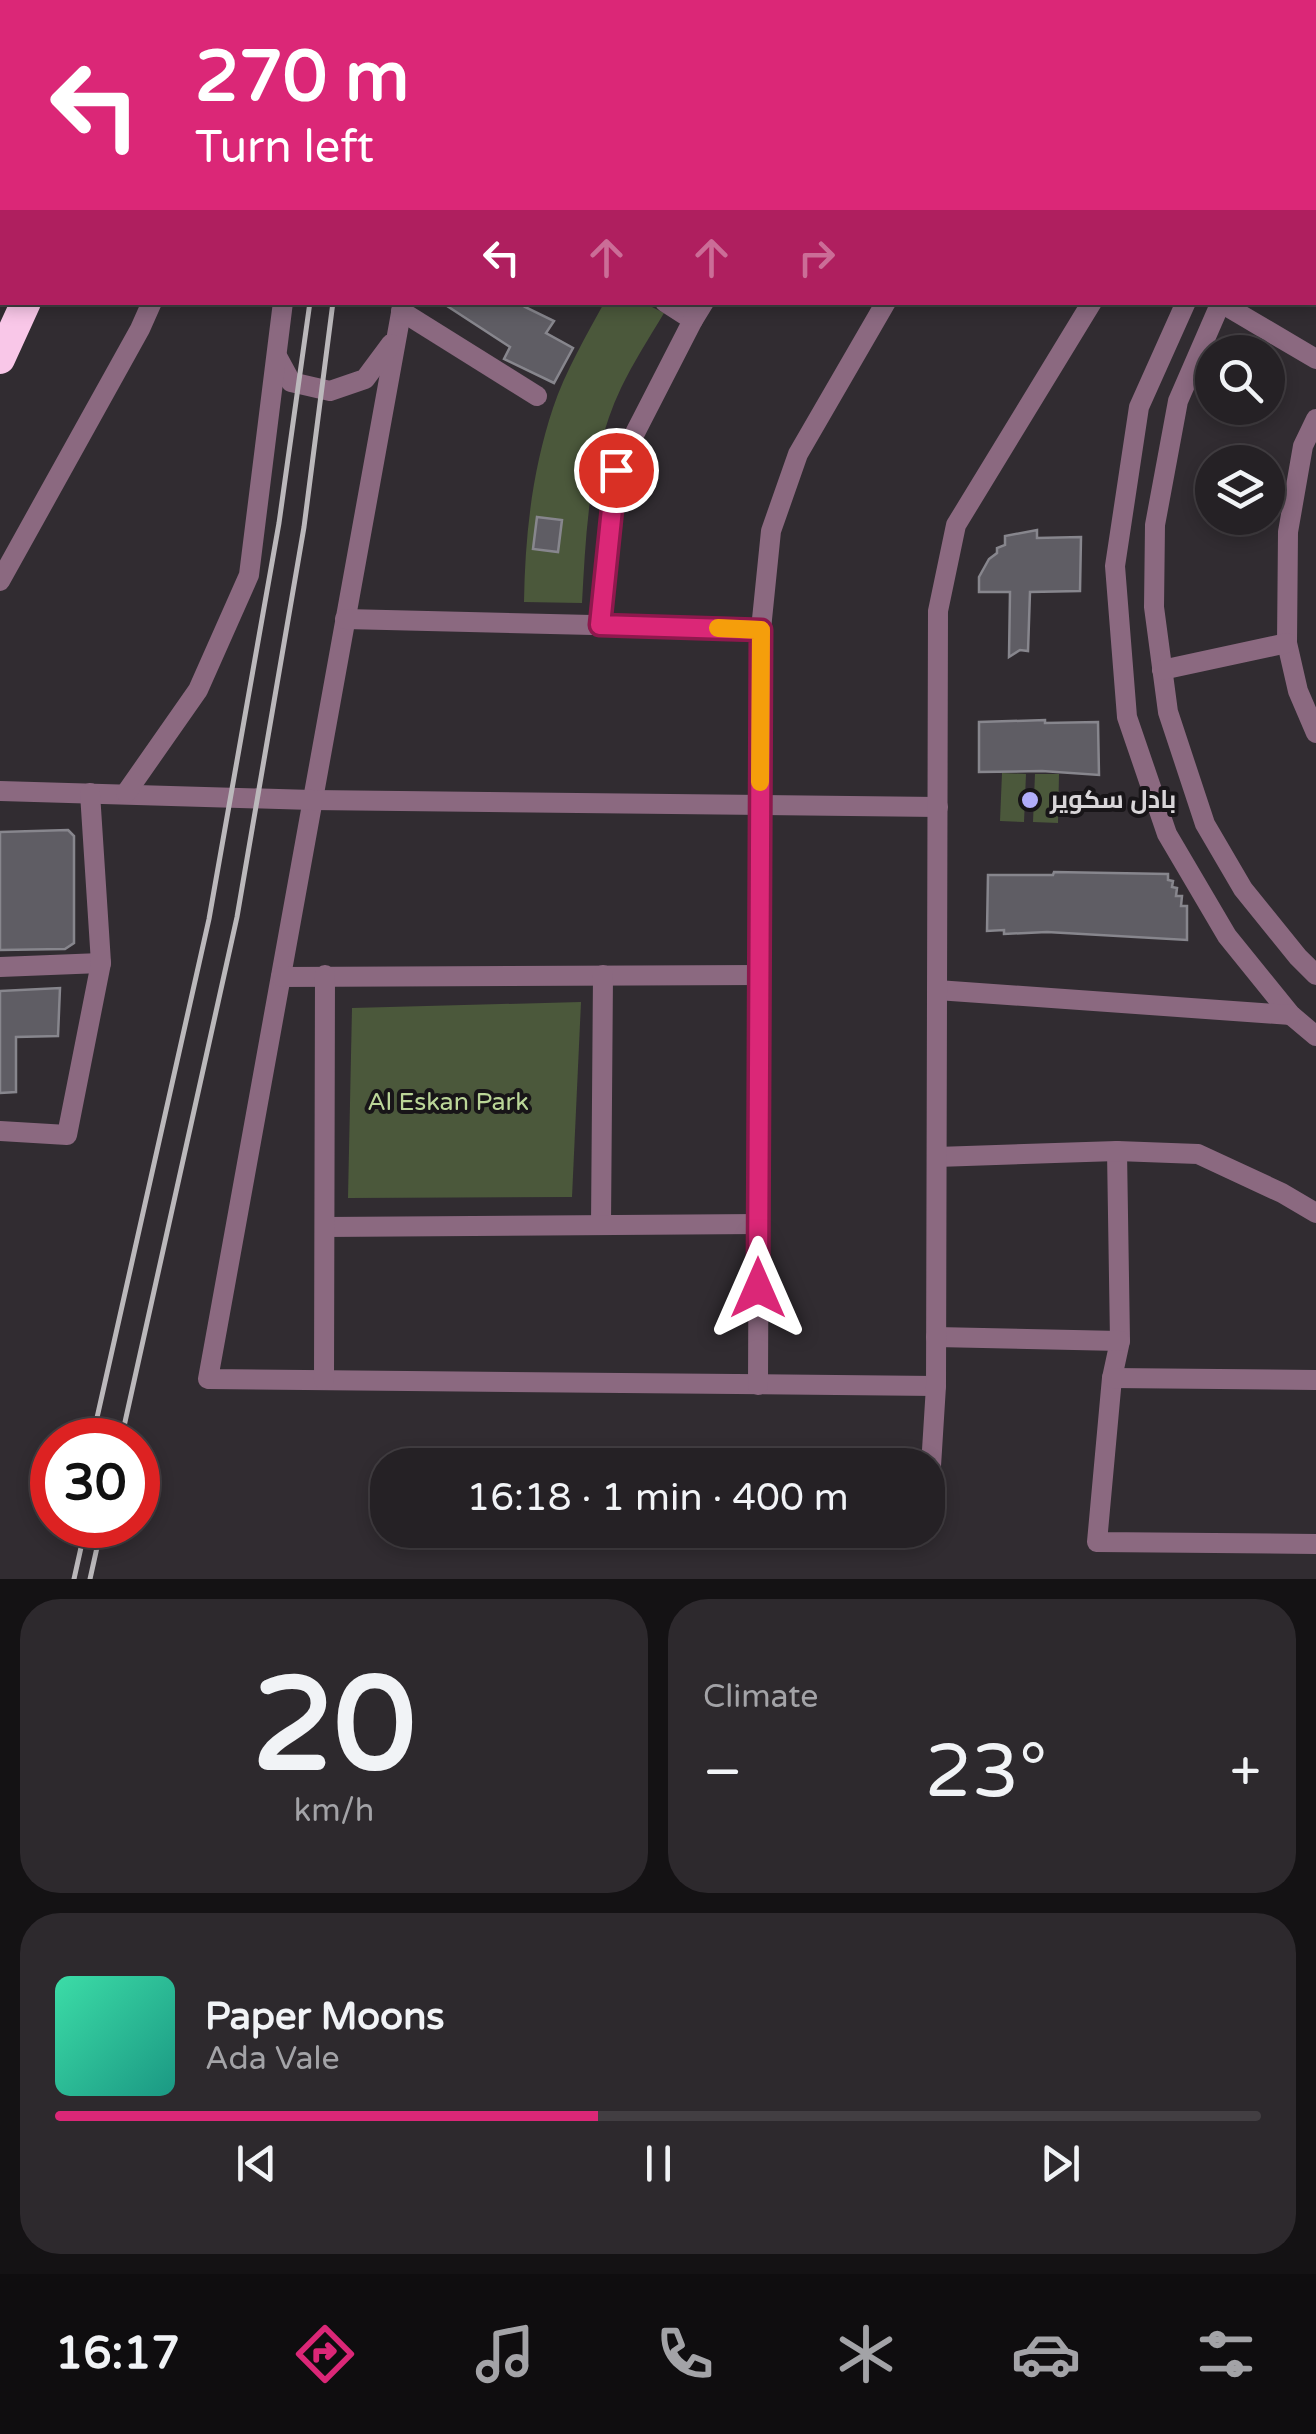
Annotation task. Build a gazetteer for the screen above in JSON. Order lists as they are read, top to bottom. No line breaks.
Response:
{"parks":["Al Eskan Park"],"places":["بادل سكوير"],"page":{"turn":["270 m","Turn left"],"limit":"30","trip":"16:18 · 1 min · 400 m","tile":[["20","km/h"],"Climate"],"heat":["−","23°","+"],"song":["Paper Moons","Ada Vale"],"tabs":"16:17"}}
